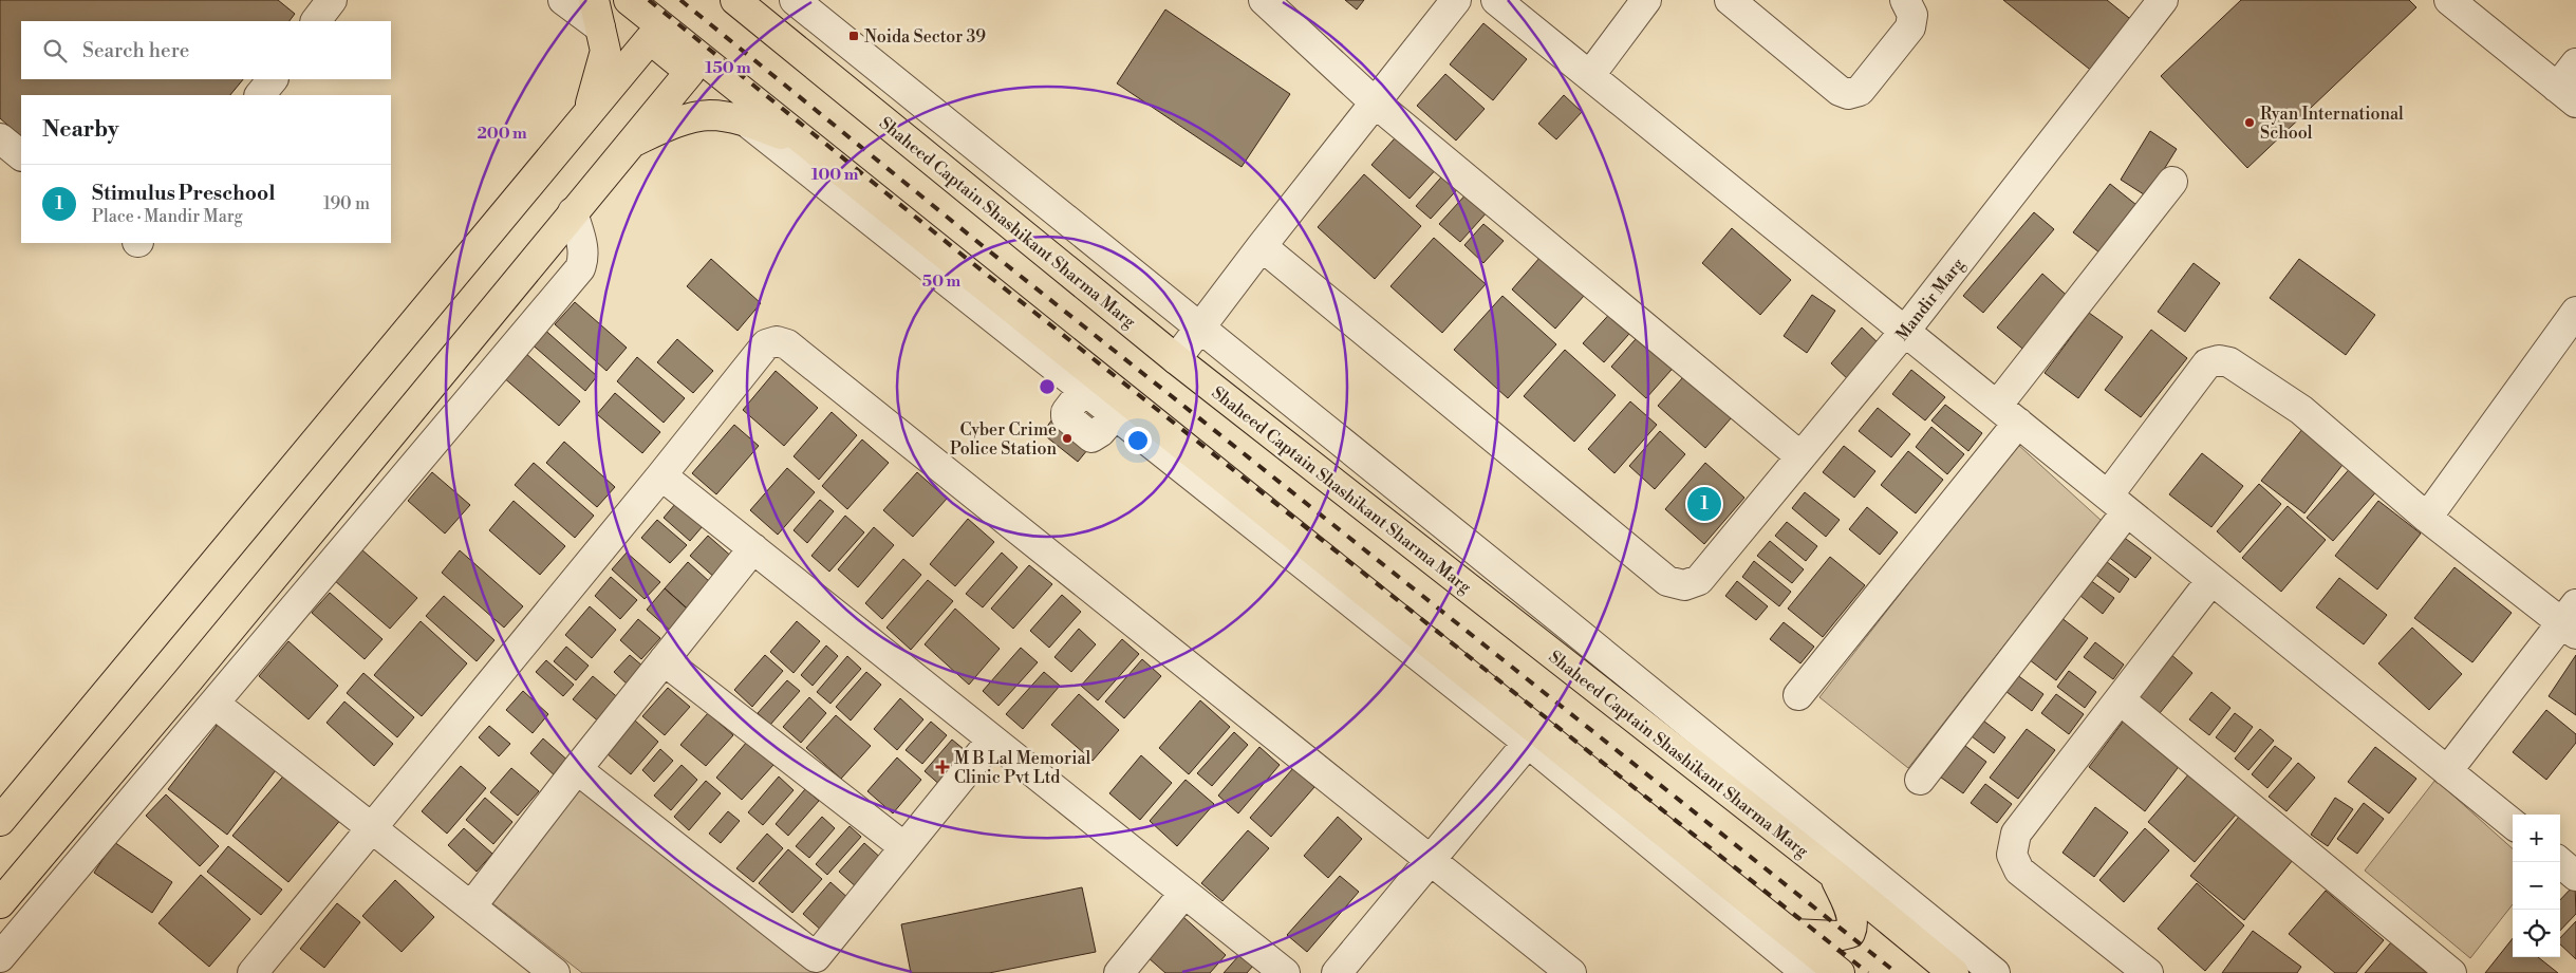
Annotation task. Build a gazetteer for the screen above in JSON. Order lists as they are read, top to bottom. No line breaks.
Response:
{"streets":{"main road":["Shaheed Captain Shashikant Sharma Marg"],"street":["Mandir Marg"]},"places":{"transit":["Noida Sector 39"],"other":["Ryan International School","Cyber Crime Police Station"],"health":["M B Lal Memorial Clinic Pvt Ltd"]},"page":{"search":"Search here","heading":"Nearby","list":[{"mark":"1","name":"Stimulus Preschool","note":"Place · Mandir Marg","value":"190 m"}],"pins":"1","map_buttons":["+","−"]},"rings":["150 m","200 m","100 m","50 m"]}
